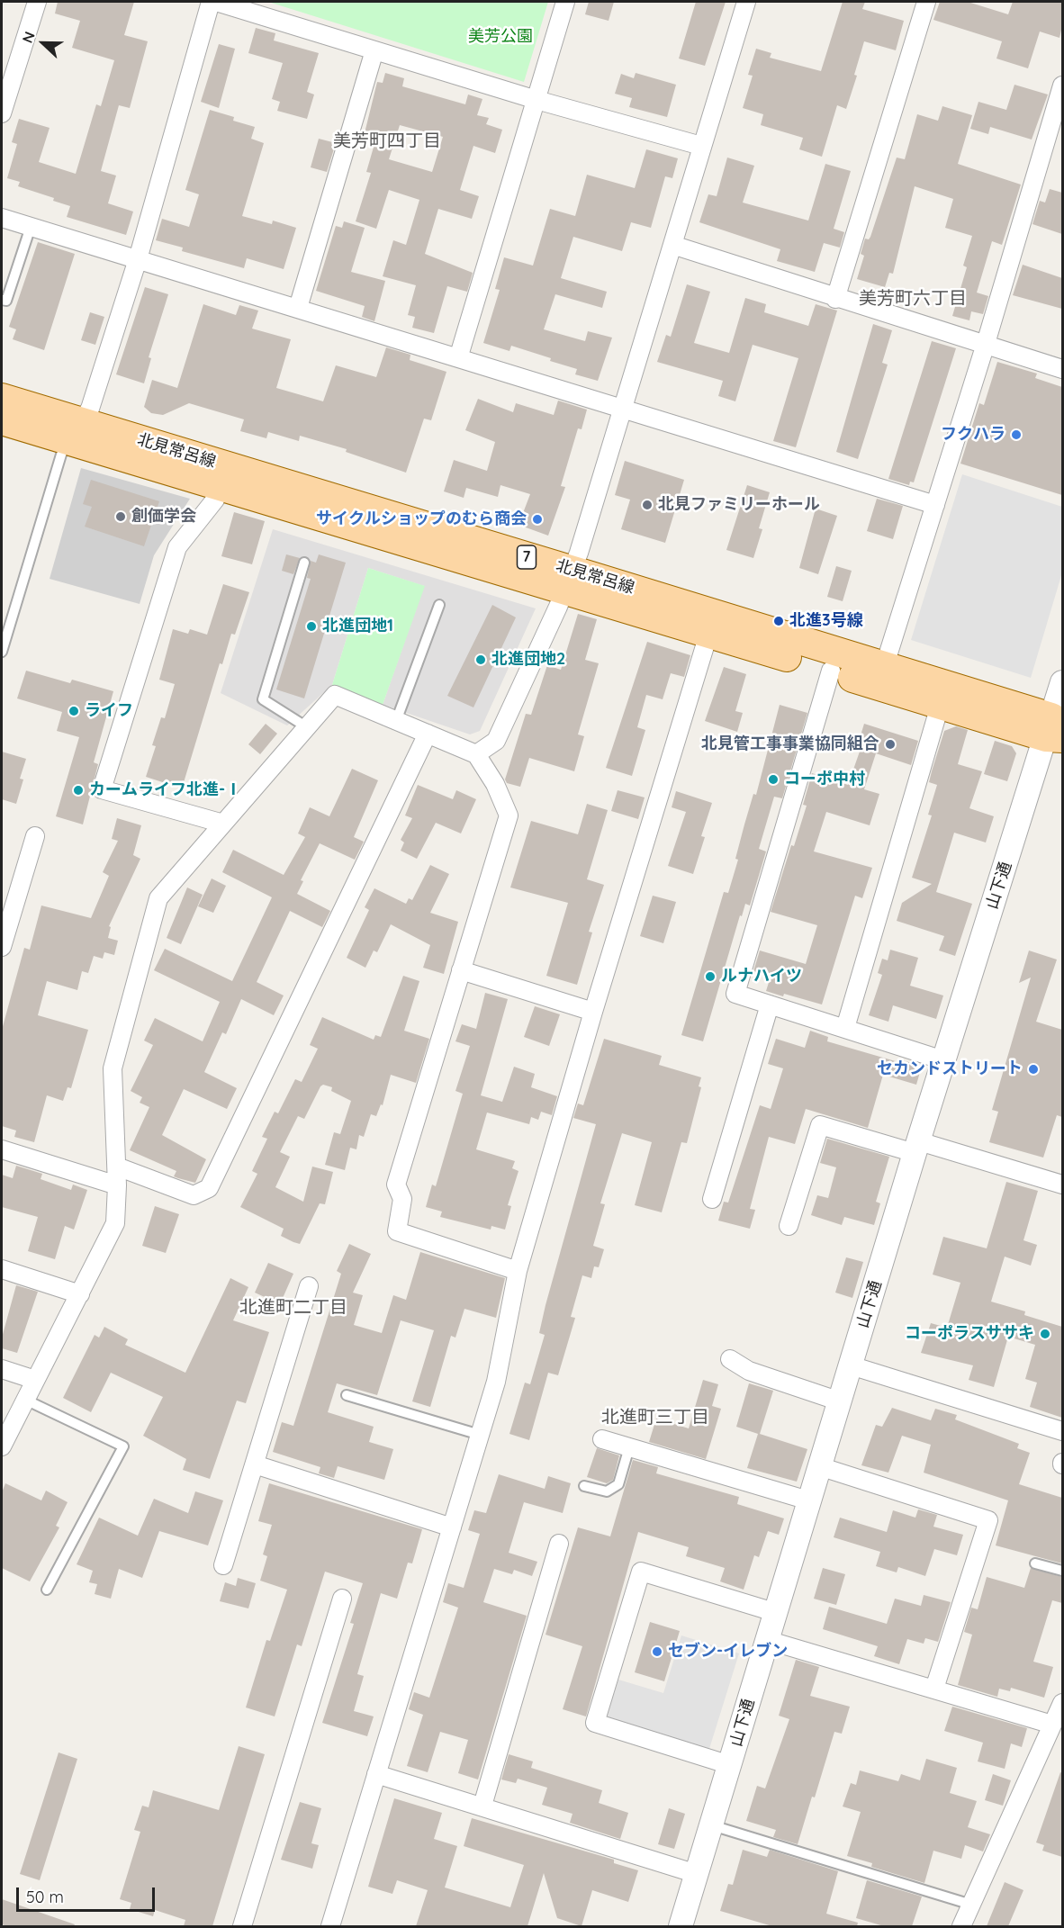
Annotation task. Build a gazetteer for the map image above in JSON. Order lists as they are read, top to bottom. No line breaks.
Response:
{"streets":{"main road":["北見常呂線","7"],"street":["山下通"]},"crossings":[["北見常呂線","山下通"]],"districts":["美芳町四丁目","美芳町六丁目","北進町二丁目","北進町三丁目"],"parks":["美芳公園"],"places":["フクハラ","北見ファミリーホール","創価学会","サイクルショップのむら商会","北進3号線","北進団地1","北進団地2","ライフ","北見管工事事業協同組合","コーポ中村","カームライフ北進‐Ⅰ","ルナハイツ","セカンドストリート","コーポラスササキ","セブン-イレブン"],"scale_bar":"50 m","north":"left"}
